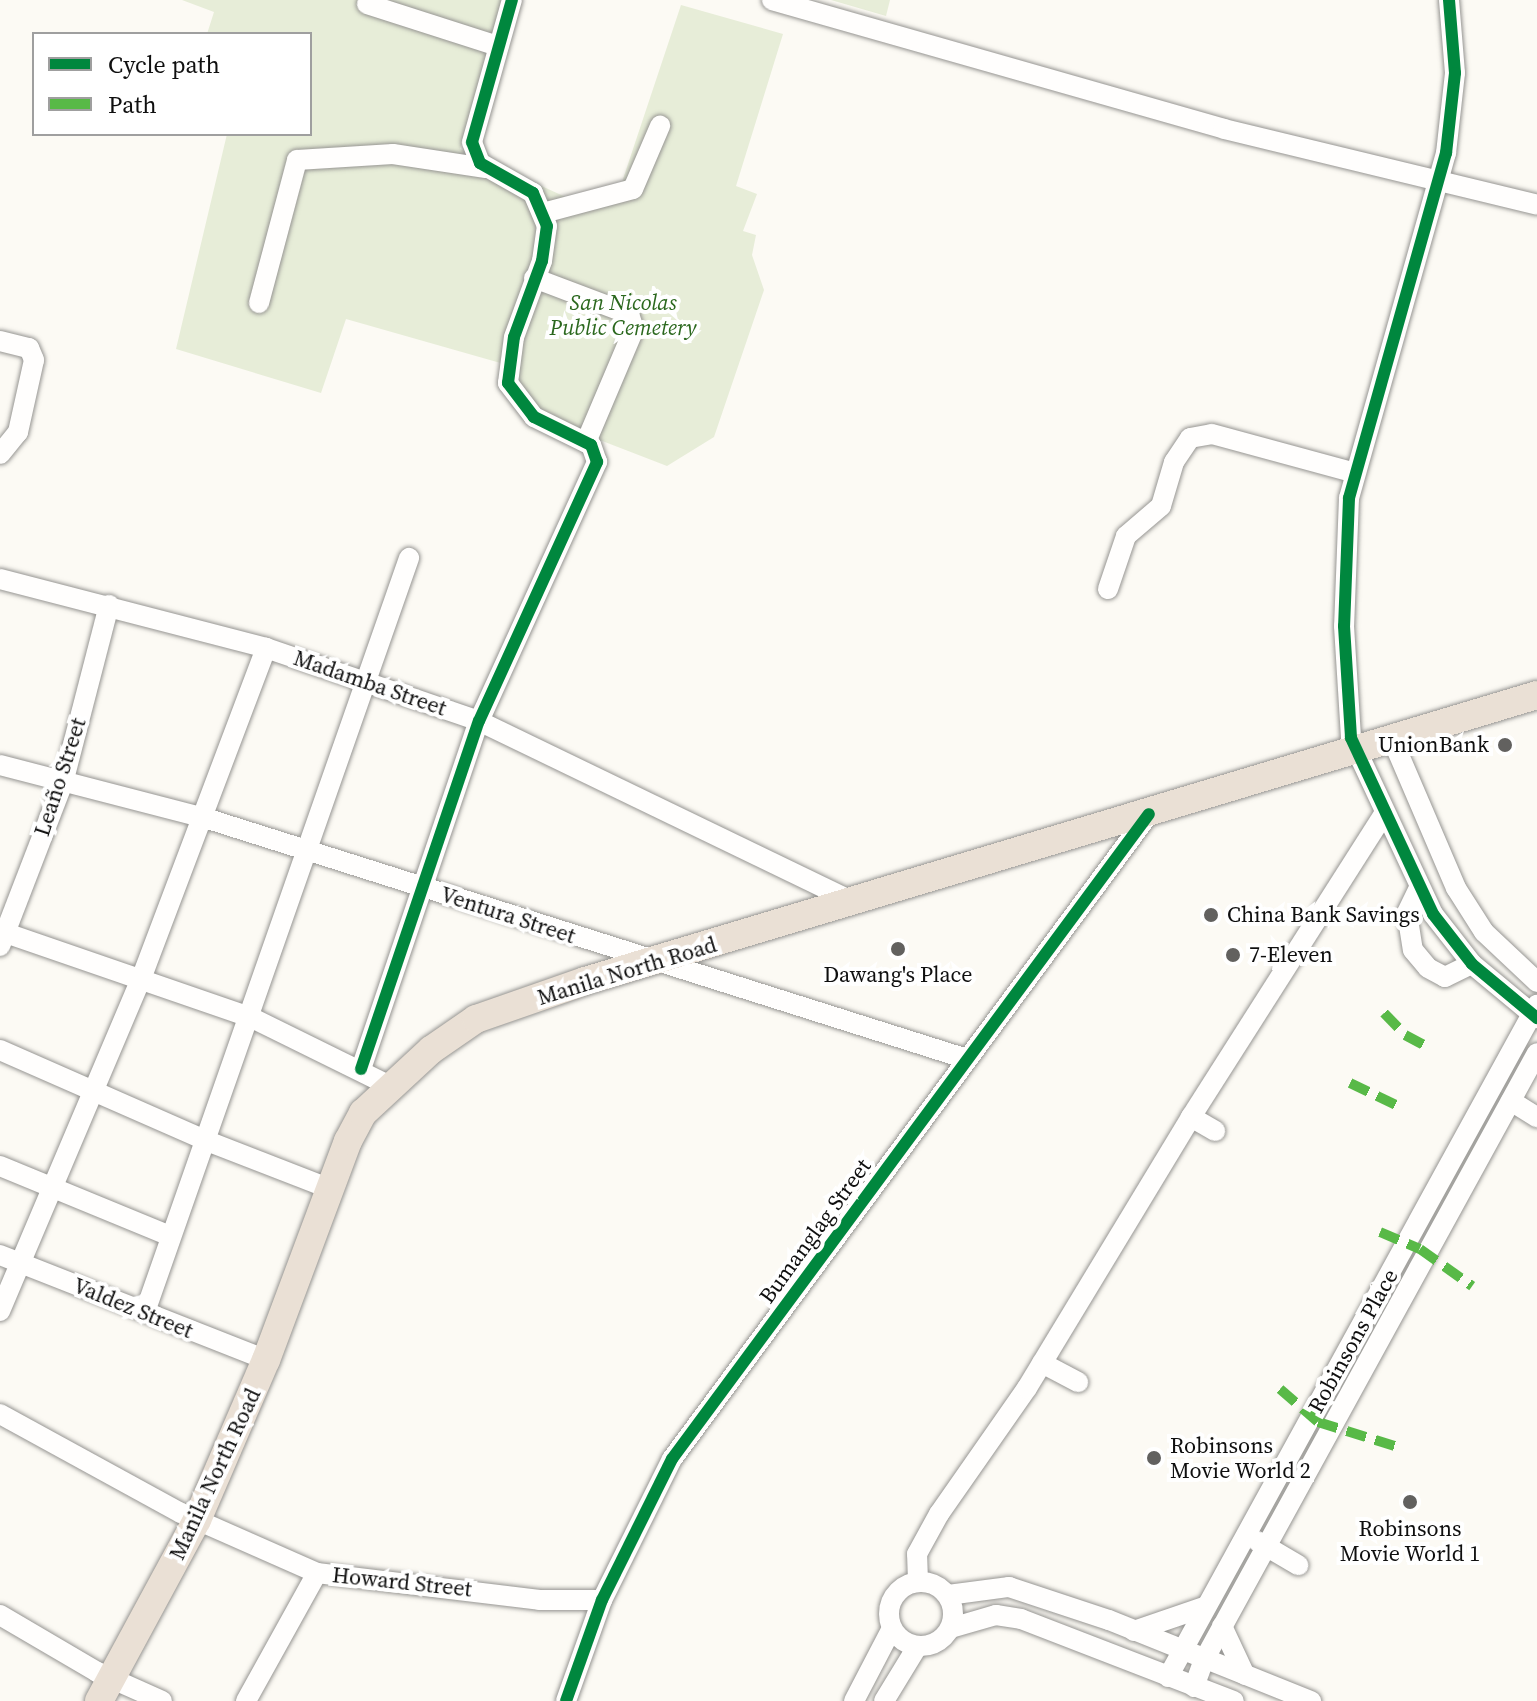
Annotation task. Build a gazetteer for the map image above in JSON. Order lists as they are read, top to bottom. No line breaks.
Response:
{"streets":{"highway":["Manila North Road"],"street":["Madamba Street","Leaño Street","Ventura Street","Bumanglag Street","Valdez Street","Robinsons Place","Howard Street"]},"crossings":[["Madamba Street","Leaño Street"],["Madamba Street","Manila North Road"],["Leaño Street","Ventura Street"],["Ventura Street","Manila North Road"],["Ventura Street","Bumanglag Street"],["Manila North Road","Bumanglag Street"],["Manila North Road","Valdez Street"],["Manila North Road","Howard Street"],["Bumanglag Street","Howard Street"]],"parks":["San Nicolas Public Cemetery"],"places":["UnionBank","China Bank Savings","Dawang's Place","7-Eleven","Robinsons Movie World 2","Robinsons Movie World 1"],"legend":["Cycle path","Path"]}
